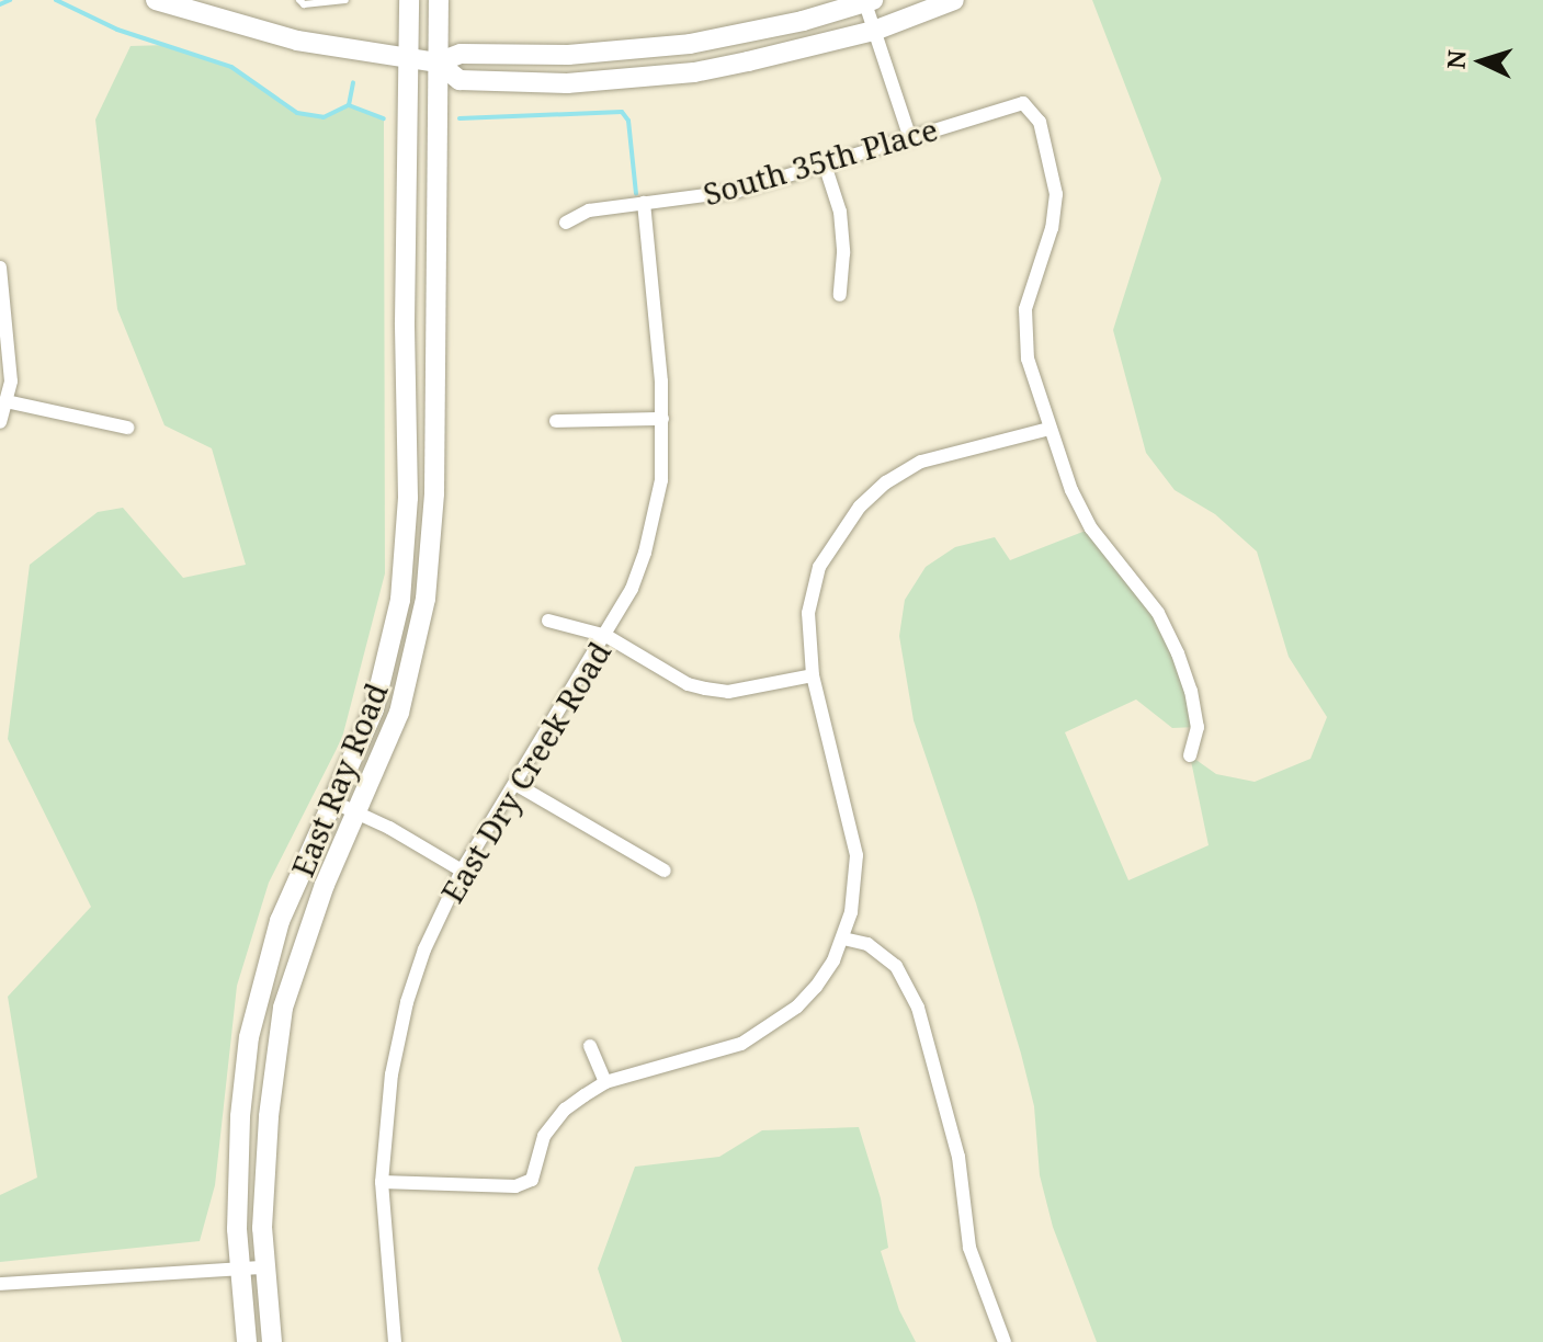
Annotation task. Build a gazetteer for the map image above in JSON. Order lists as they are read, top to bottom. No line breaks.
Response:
{"streets":{"main road":["East Ray Road"],"street":["South 35th Place","East Dry Creek Road"]},"crossings":[["South 35th Place","East Dry Creek Road"]],"north":"left"}
